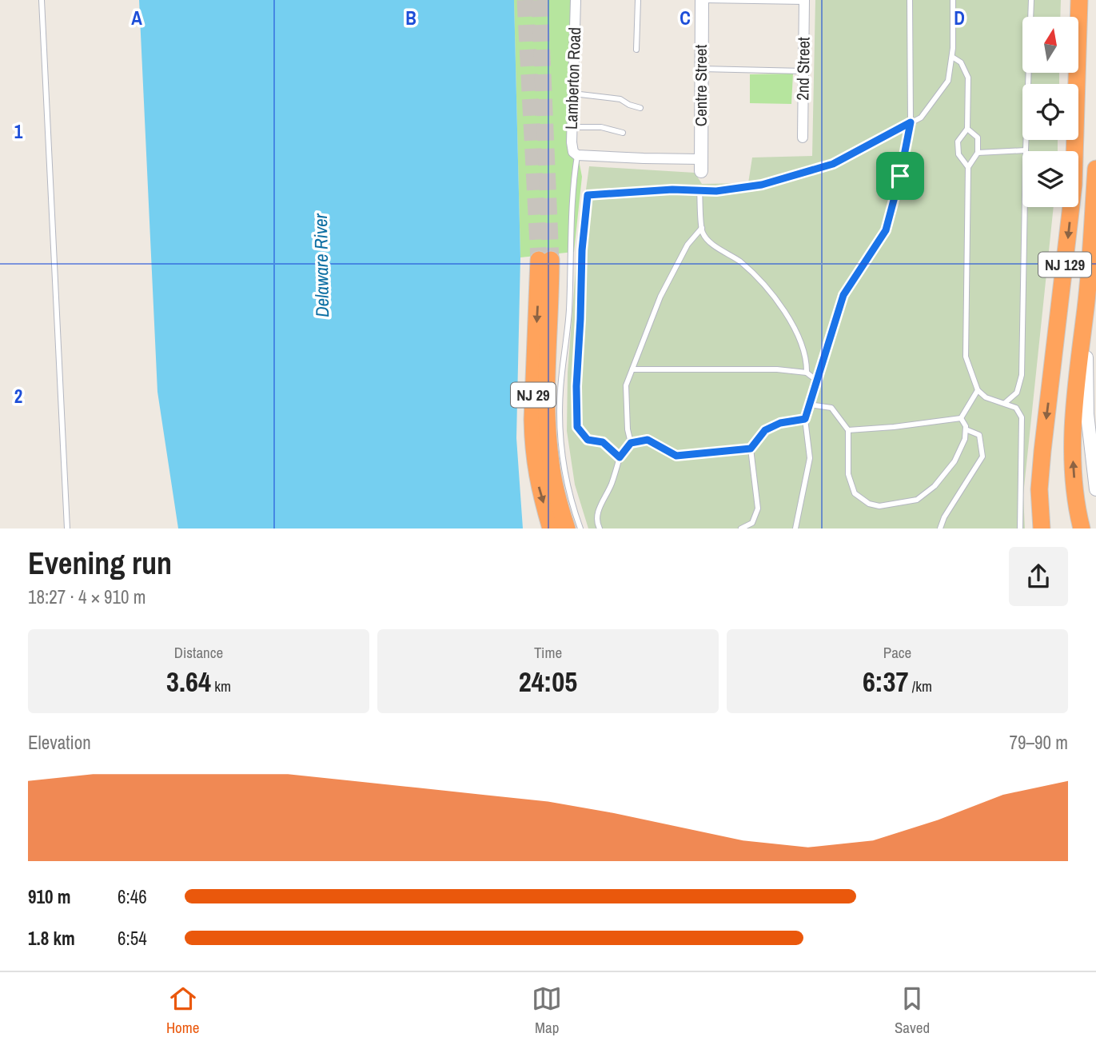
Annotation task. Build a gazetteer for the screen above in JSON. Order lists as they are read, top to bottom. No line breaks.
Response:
{"streets":{"highway":["NJ 129","NJ 29"],"street":["2nd Street","Lamberton Road","Centre Street"]},"water":["Delaware River"],"north":"top","page":{"heading":["Evening run","18:27 · 4 × 910 m"],"stats":[["Distance","3.64 km"],["Time","24:05"],["Pace","6:37 /km"]],"chart":["Elevation","79–90 m"],"list":[{"name":"910 m","note":"6:46"},{"name":"1.8 km","note":"6:54"}],"tabs":["Home","Map","Saved"]},"grid":{"columns":["A","B","C","D"],"rows":["1","2"]}}
